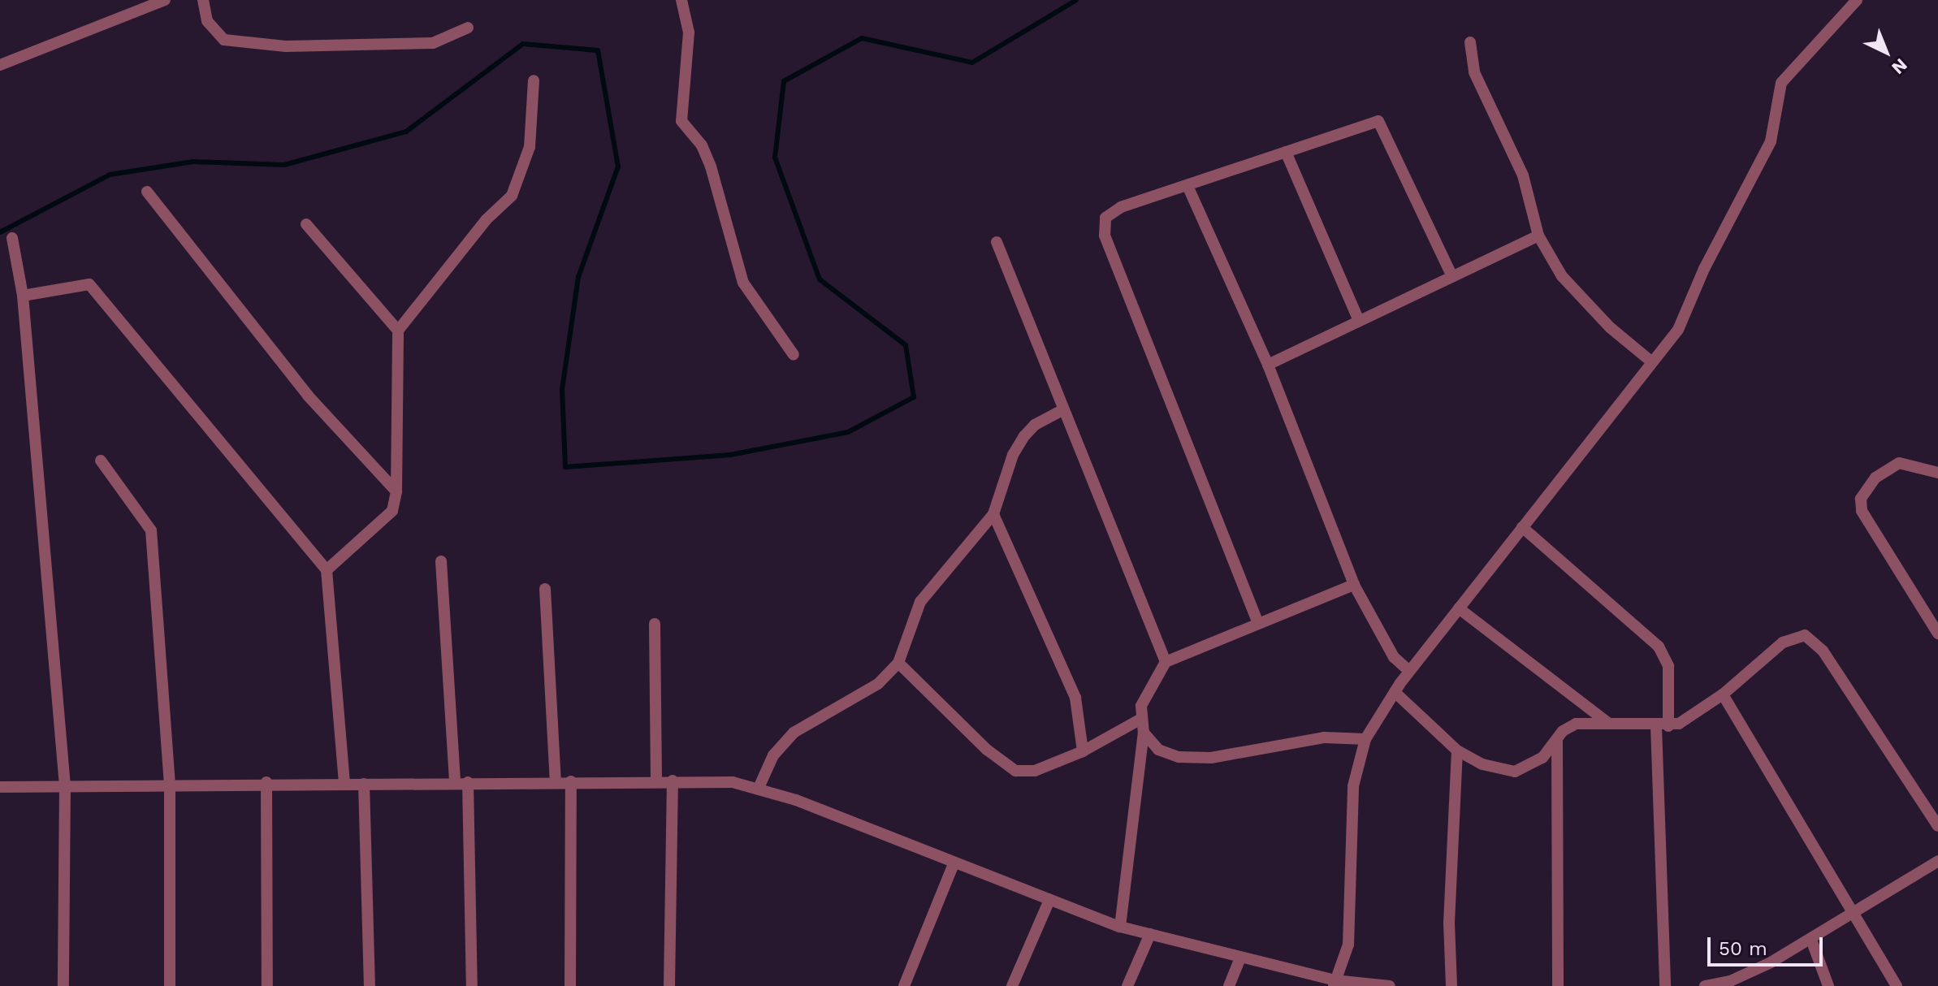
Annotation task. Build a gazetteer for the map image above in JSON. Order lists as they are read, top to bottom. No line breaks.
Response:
{"scale_bar":"50 m","north":"bottom right"}
